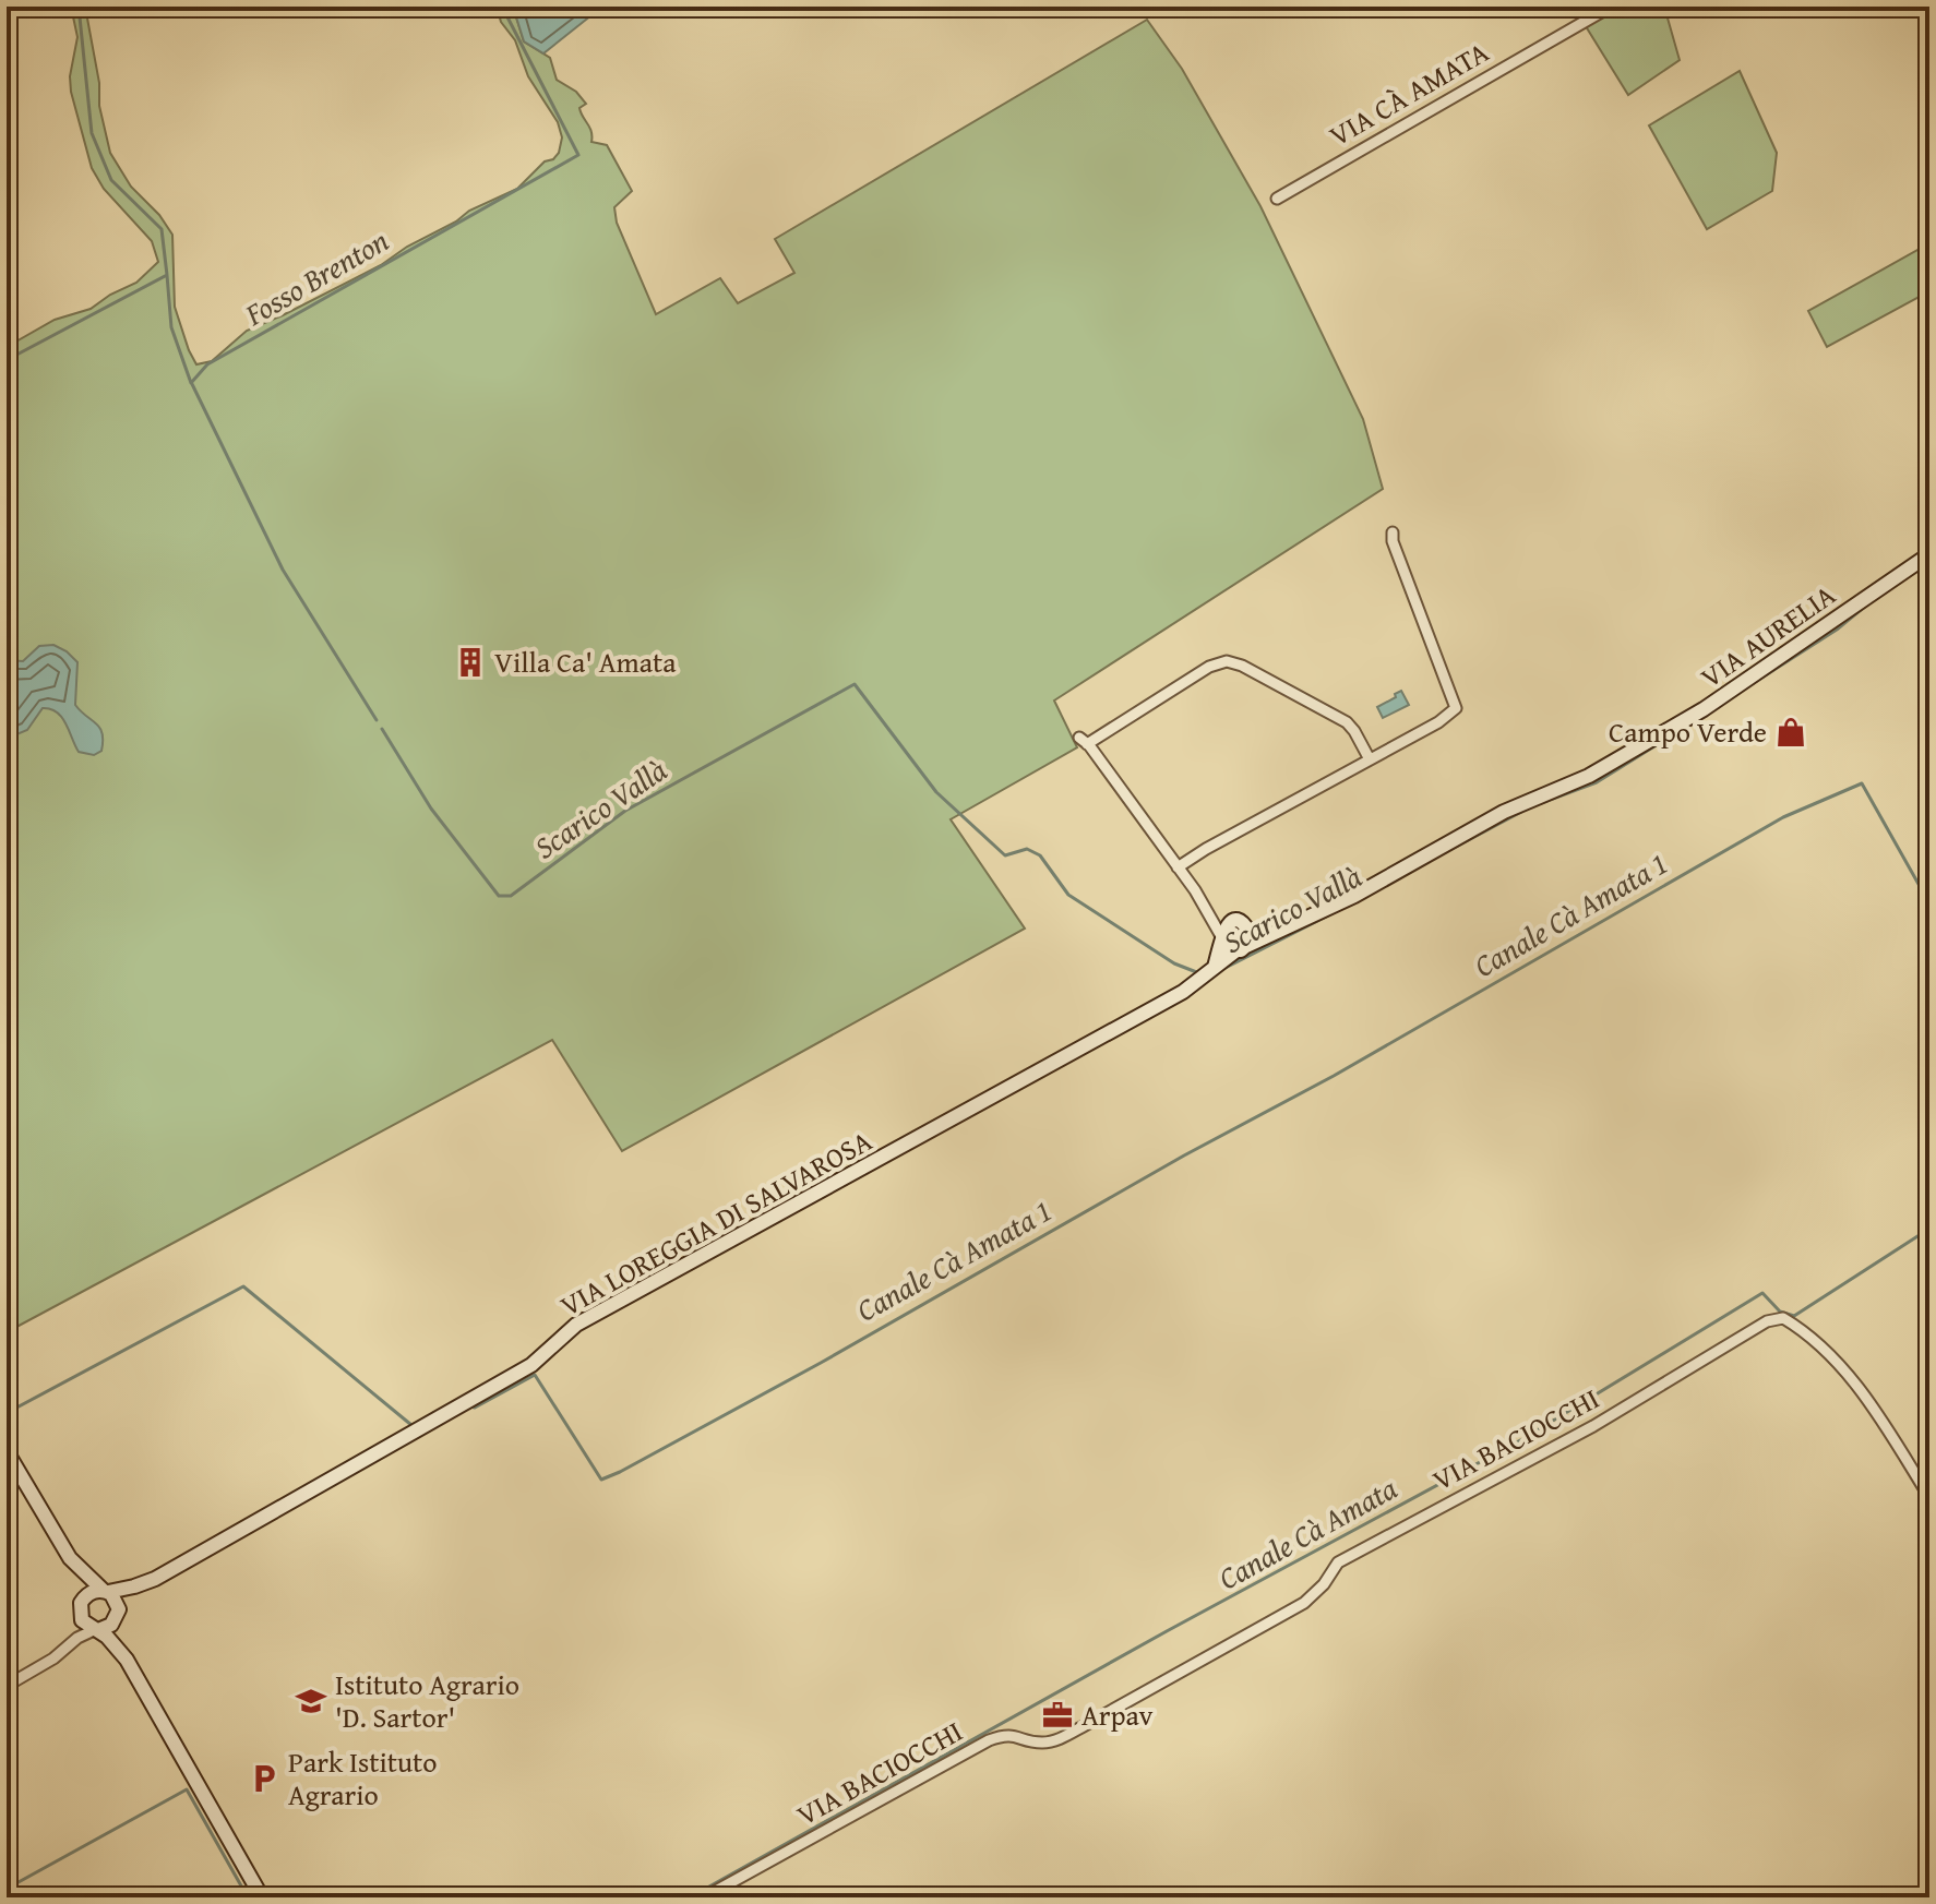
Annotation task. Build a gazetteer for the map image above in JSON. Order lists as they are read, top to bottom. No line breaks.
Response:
{"streets":{"street":["VIA CÀ AMATA","VIA AURELIA","VIA LOREGGIA DI SALVAROSA","VIA BACIOCCHI"]},"crossings":[["VIA AURELIA","VIA LOREGGIA DI SALVAROSA"]],"water":["Fosso Brenton","Scarico Vallà","Canale Cà Amata 1","Canale Cà Amata"],"places":{"building":["Villa Ca' Amata"],"shop":["Campo Verde"],"school or university":["Istituto Agrario 'D. Sartor'"],"office":["Arpav"],"parking":["Park Istituto Agrario"]}}
